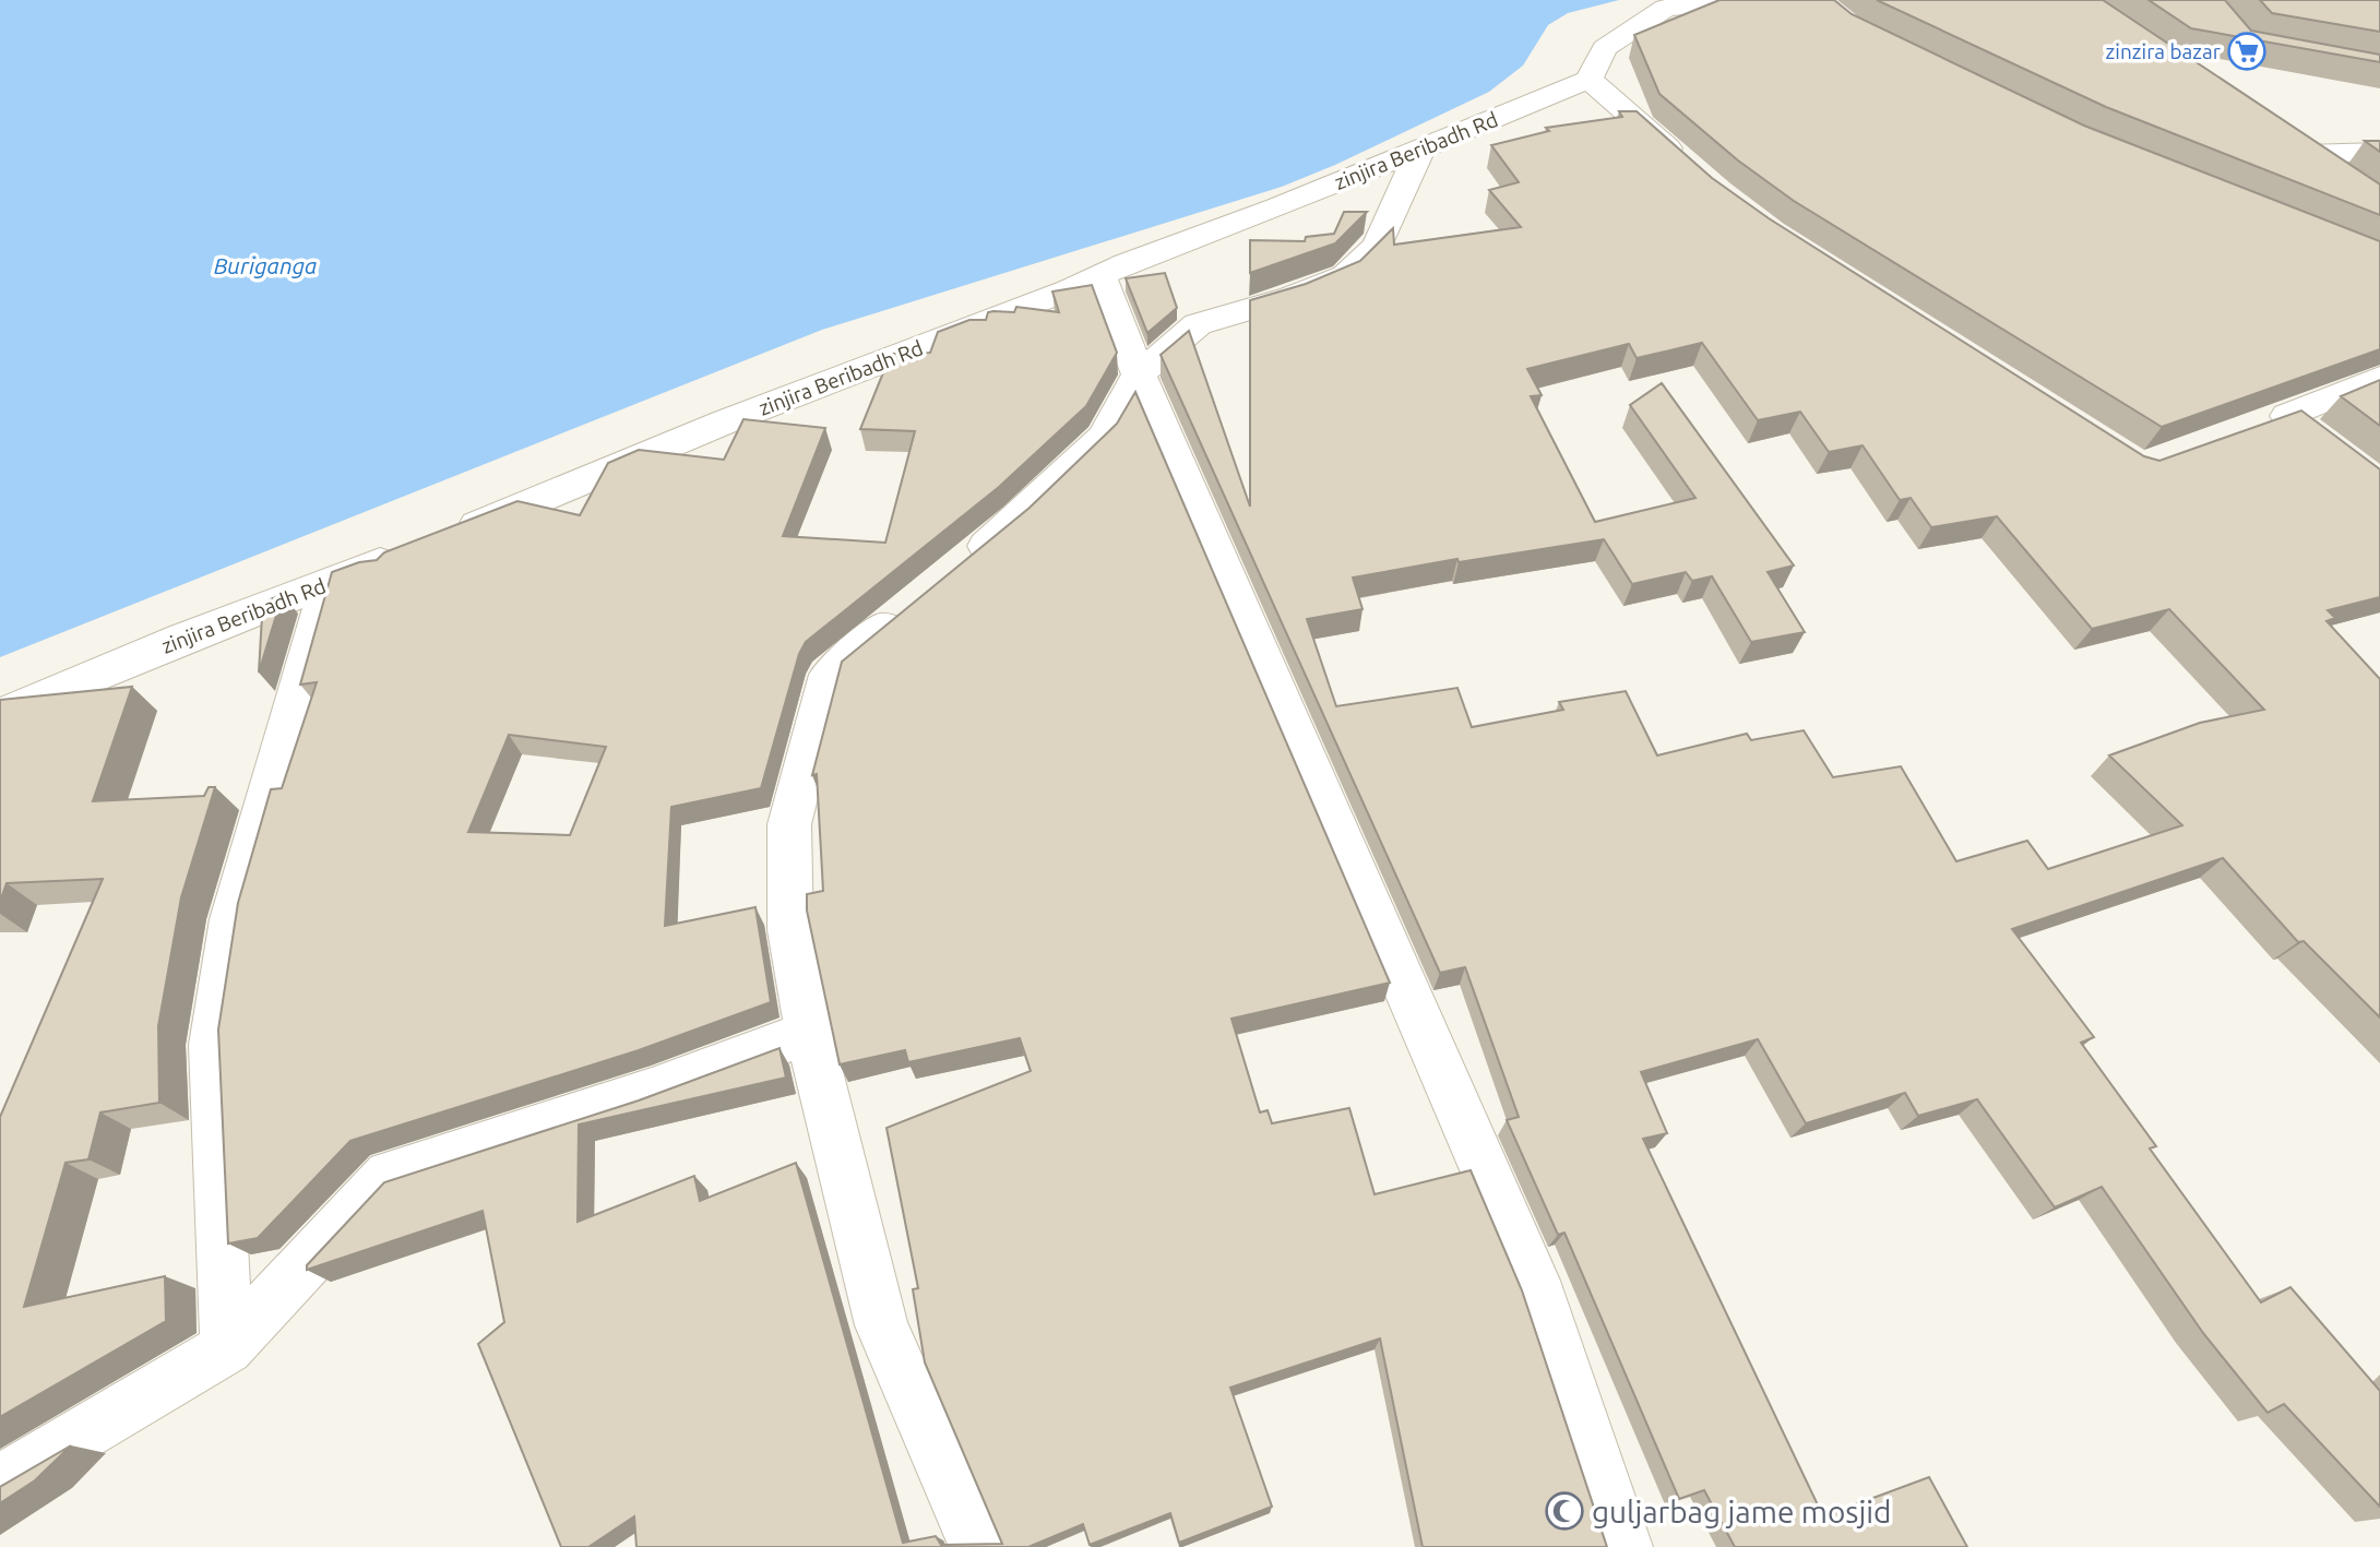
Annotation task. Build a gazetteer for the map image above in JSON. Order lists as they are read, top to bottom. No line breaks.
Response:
{"streets":{"street":["zinjira Beribadh Rd"]},"water":["Buriganga"],"places":{"supermarket":["zinzira bazar"],"mosque":["guljarbag jame mosjid"]}}
